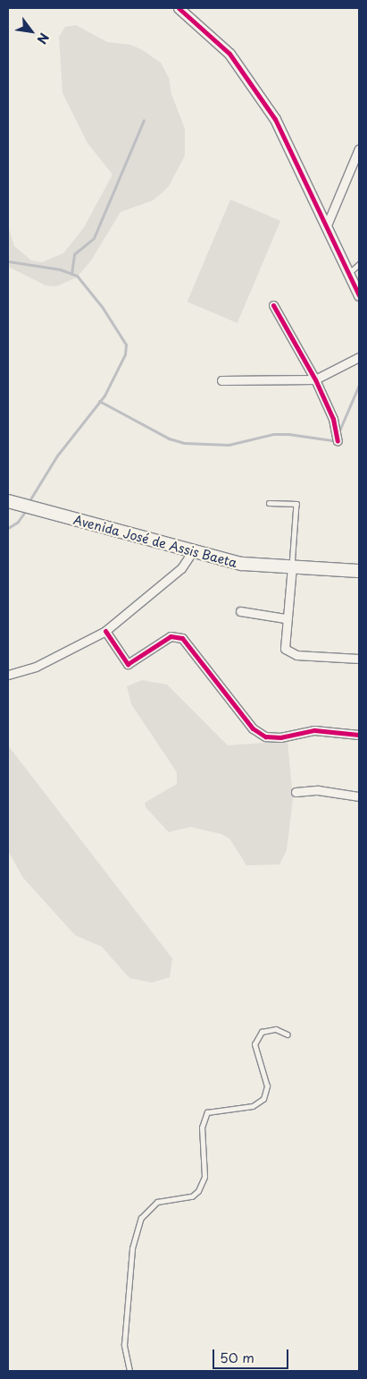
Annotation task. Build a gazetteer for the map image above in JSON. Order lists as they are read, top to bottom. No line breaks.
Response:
{"streets":{"main road":["Avenida José de Assis Baeta"]},"scale_bar":"50 m","north":"bottom right"}
